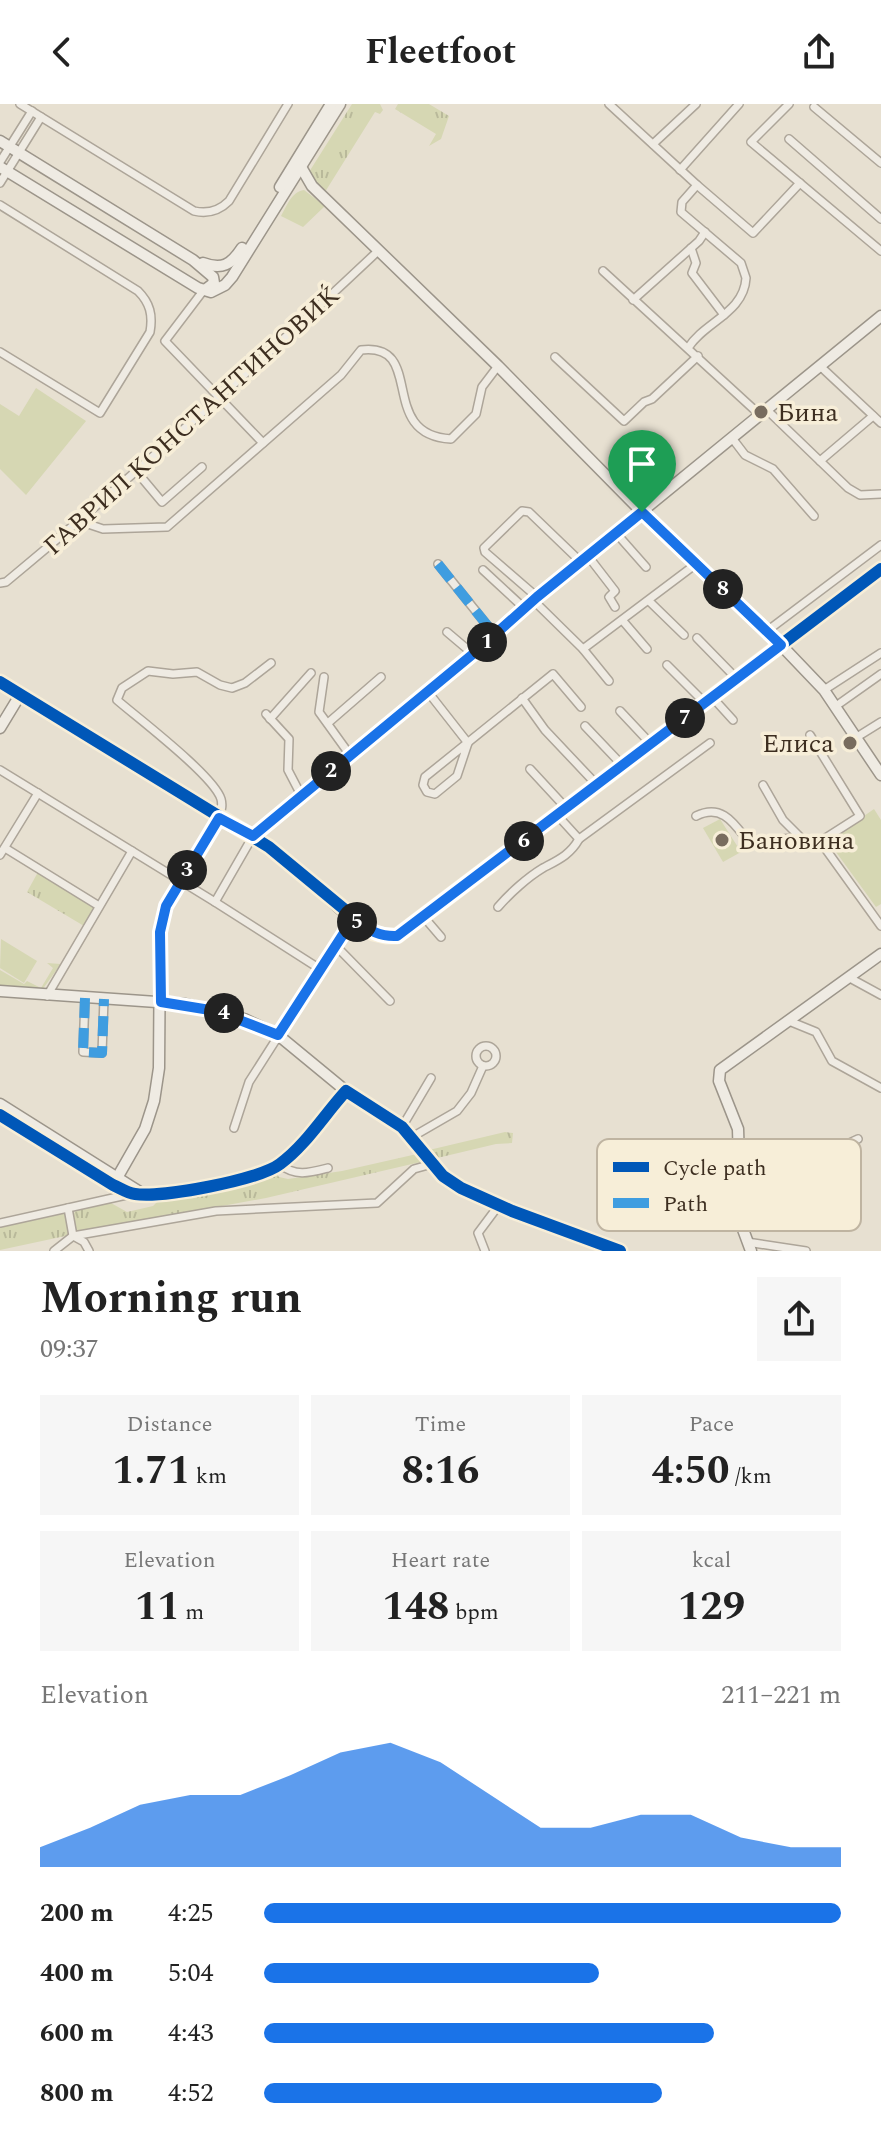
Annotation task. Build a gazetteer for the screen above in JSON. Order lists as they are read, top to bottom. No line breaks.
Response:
{"streets":{"street":["ГАВРИЛ КОНСТАНТИНОВИЌ"]},"places":["Бина","Елиса","Бановина"],"legend":["Cycle path","Path"],"page":{"header":"Fleetfoot","pins":["8","1","7","2","6","3","5","4"],"heading":["Morning run","09:37"],"stats":[["Distance","1.71 km"],["Time","8:16"],["Pace","4:50 /km"],["Elevation","11 m"],["Heart rate","148 bpm"],["kcal","129"]],"chart":["Elevation","211–221 m"],"list":[{"name":"200 m","note":"4:25"},{"name":"400 m","note":"5:04"},{"name":"600 m","note":"4:43"},{"name":"800 m","note":"4:52"}]}}
